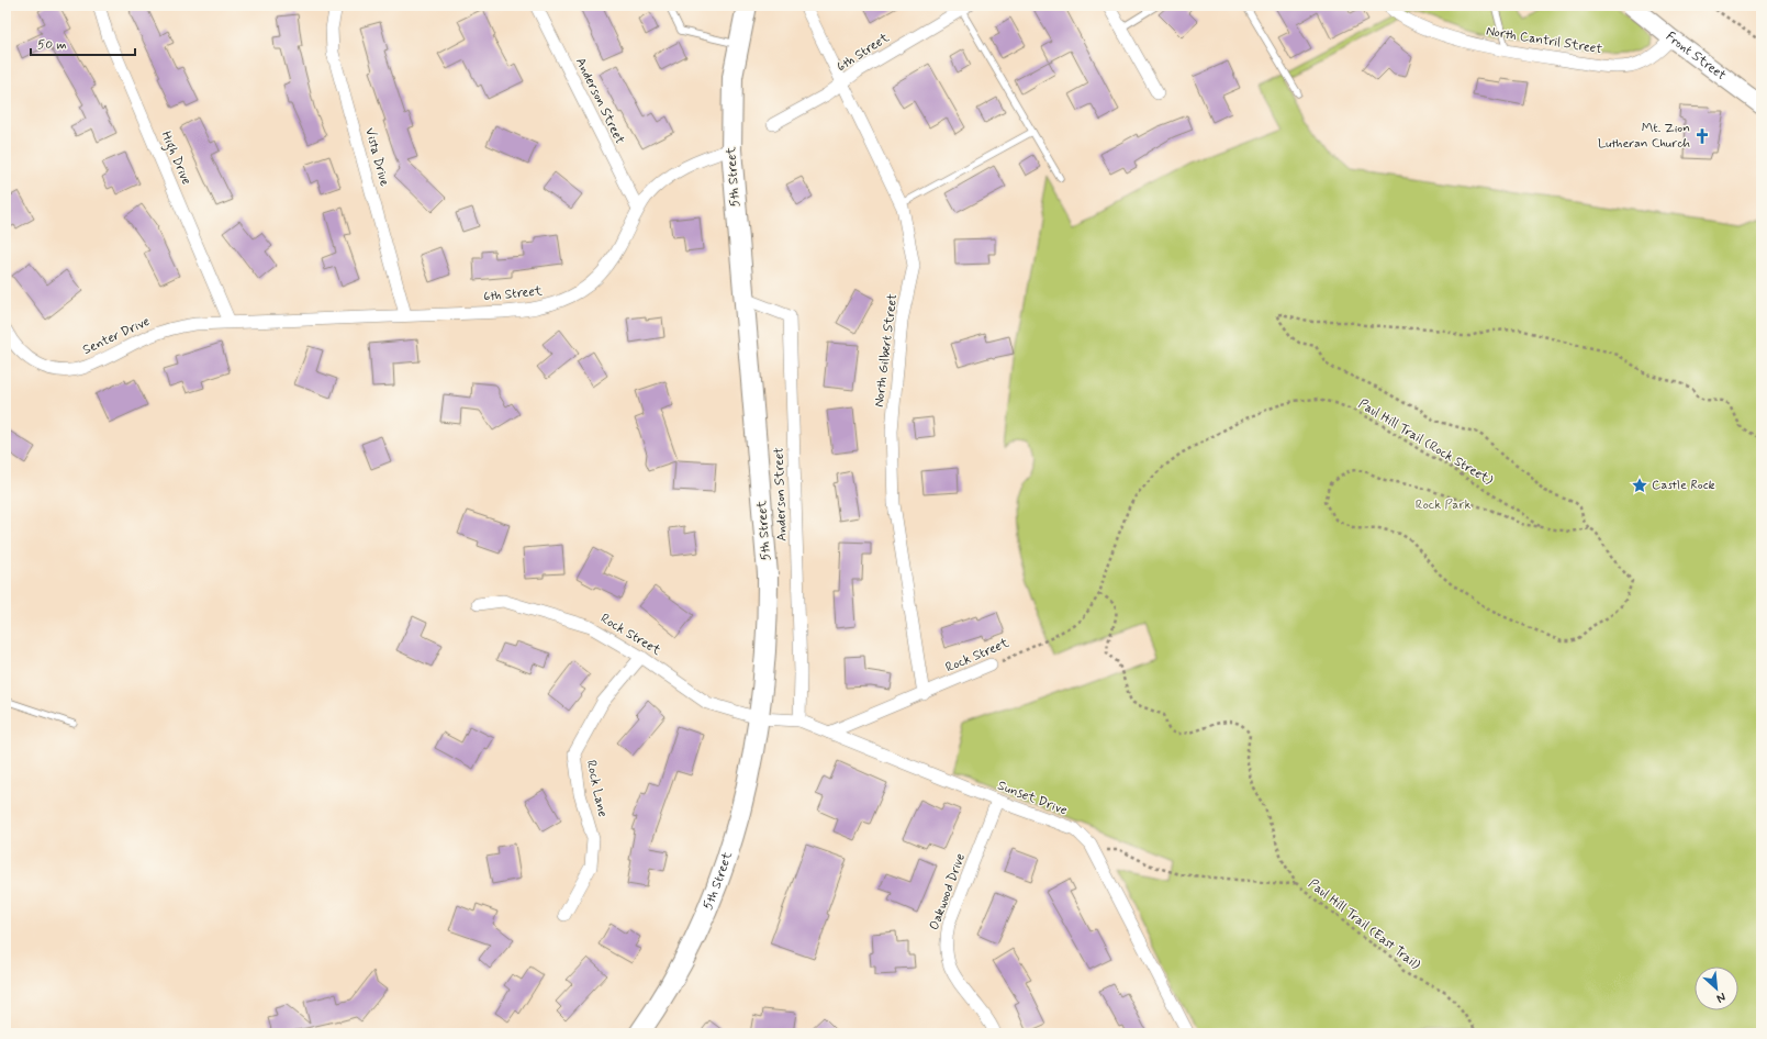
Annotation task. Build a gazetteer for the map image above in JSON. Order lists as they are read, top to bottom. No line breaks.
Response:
{"streets":{"main road":["5th Street"],"street":["North Cantril Street","6th Street","Front Street","Anderson Street","Vista Drive","High Drive","Senter Drive","North Gilbert Street","Rock Street","Rock Lane","Sunset Drive","Oakwood Drive"],"path":["Paul Hill Trail (Rock Street)","Paul Hill Trail (East Trail)"]},"crossings":[["North Cantril Street","Front Street"],["6th Street","Anderson Street"],["6th Street","Vista Drive"],["6th Street","High Drive"],["6th Street","5th Street"],["6th Street","Senter Drive"],["6th Street","North Gilbert Street"],["Anderson Street","5th Street"],["Anderson Street","Sunset Drive"],["High Drive","Senter Drive"],["5th Street","Rock Street"],["5th Street","Sunset Drive"],["North Gilbert Street","Rock Street"],["Paul Hill Trail (Rock Street)","Rock Street"],["Paul Hill Trail (Rock Street)","Paul Hill Trail (East Trail)"],["Rock Street","Rock Lane"],["Rock Street","Sunset Drive"],["Rock Street","Paul Hill Trail (East Trail)"],["Sunset Drive","Oakwood Drive"]],"parks":["Rock Park"],"places":{"church":["Mt. Zion Lutheran Church"],"place":["Castle Rock"]},"scale_bar":"50 m","north":"bottom right"}
